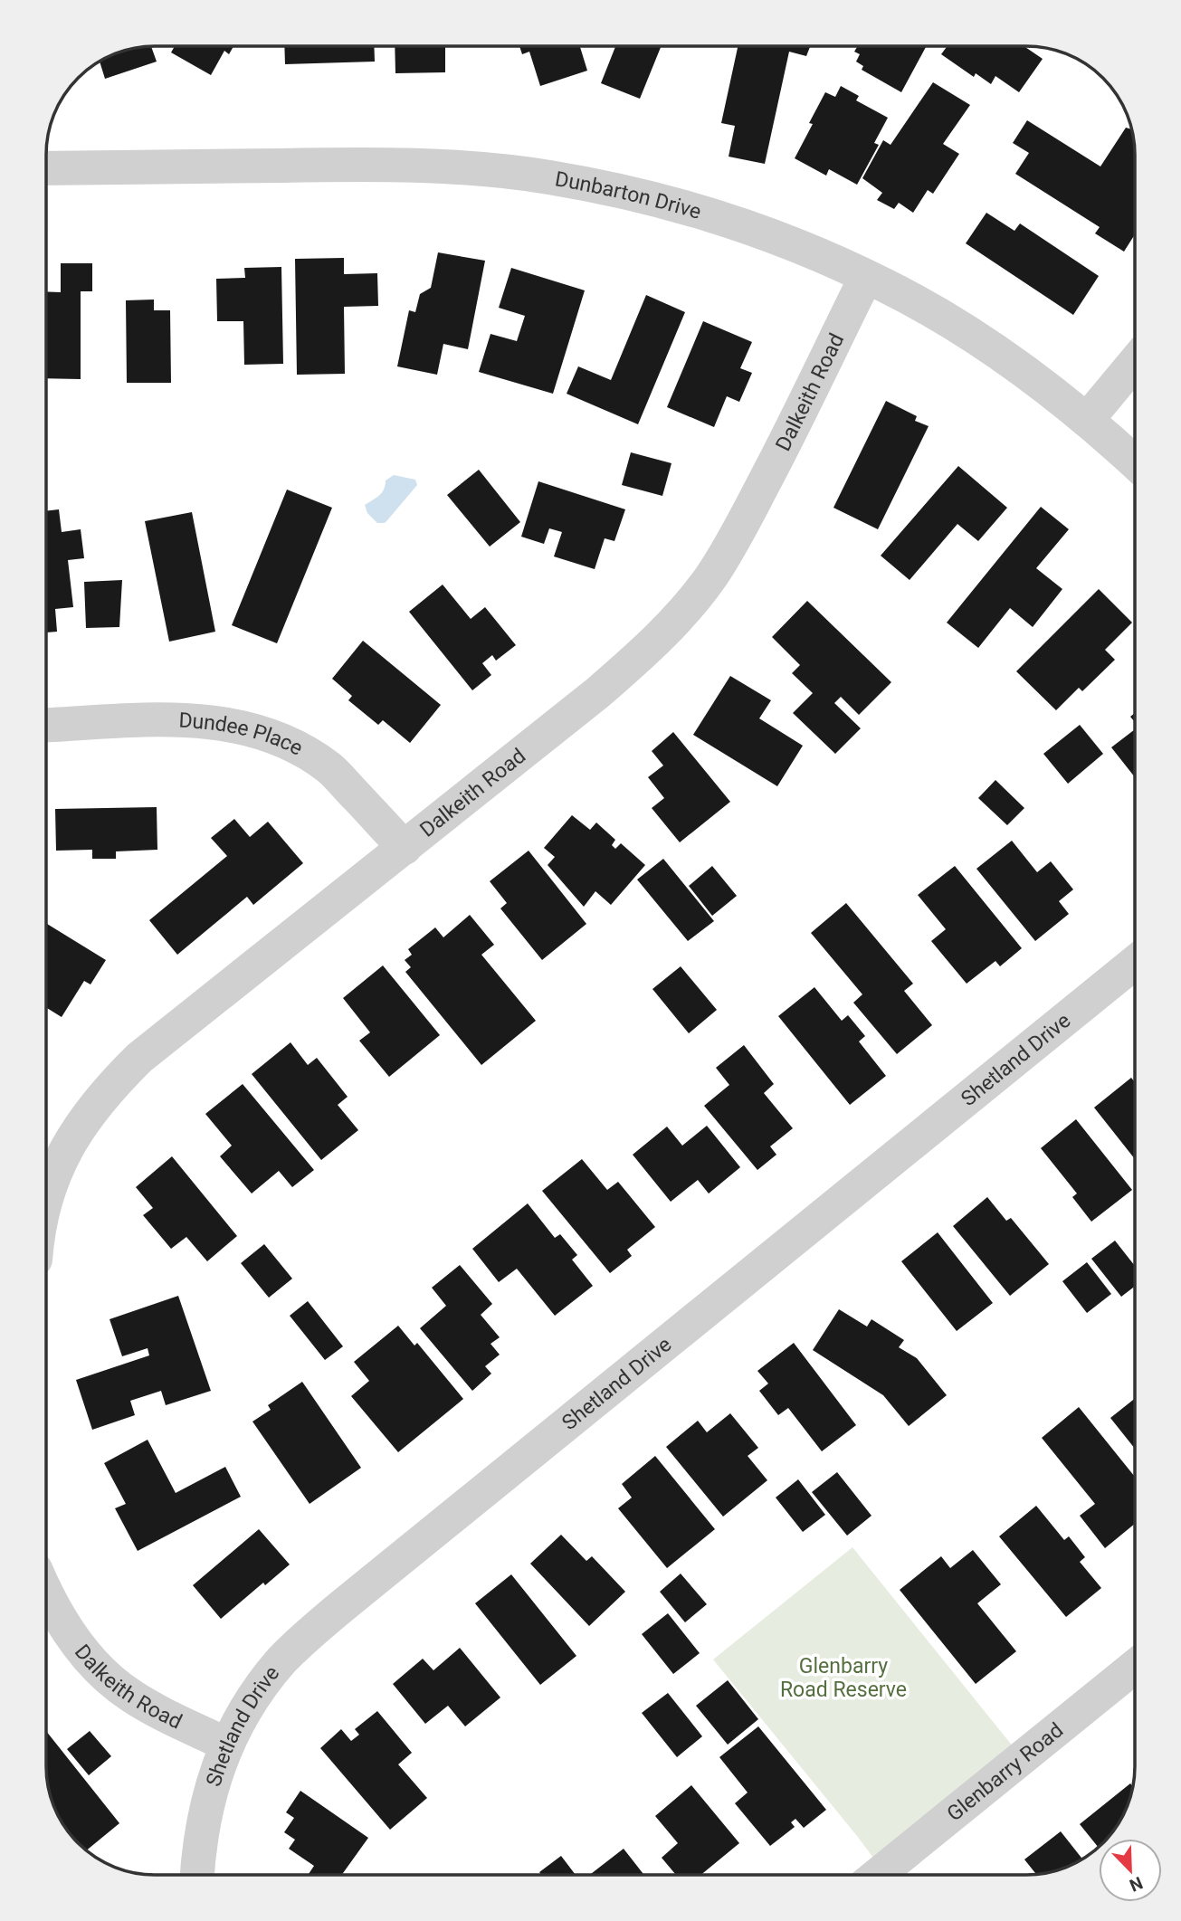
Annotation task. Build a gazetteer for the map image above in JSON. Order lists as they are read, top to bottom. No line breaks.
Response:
{"streets":{"street":["Dunbarton Drive","Dalkeith Road","Dundee Place","Shetland Drive","Glenbarry Road"]},"crossings":[["Dunbarton Drive","Dalkeith Road"],["Dalkeith Road","Dundee Place"],["Dalkeith Road","Shetland Drive"]],"parks":["Glenbarry Road Reserve"],"north":"bottom right"}
